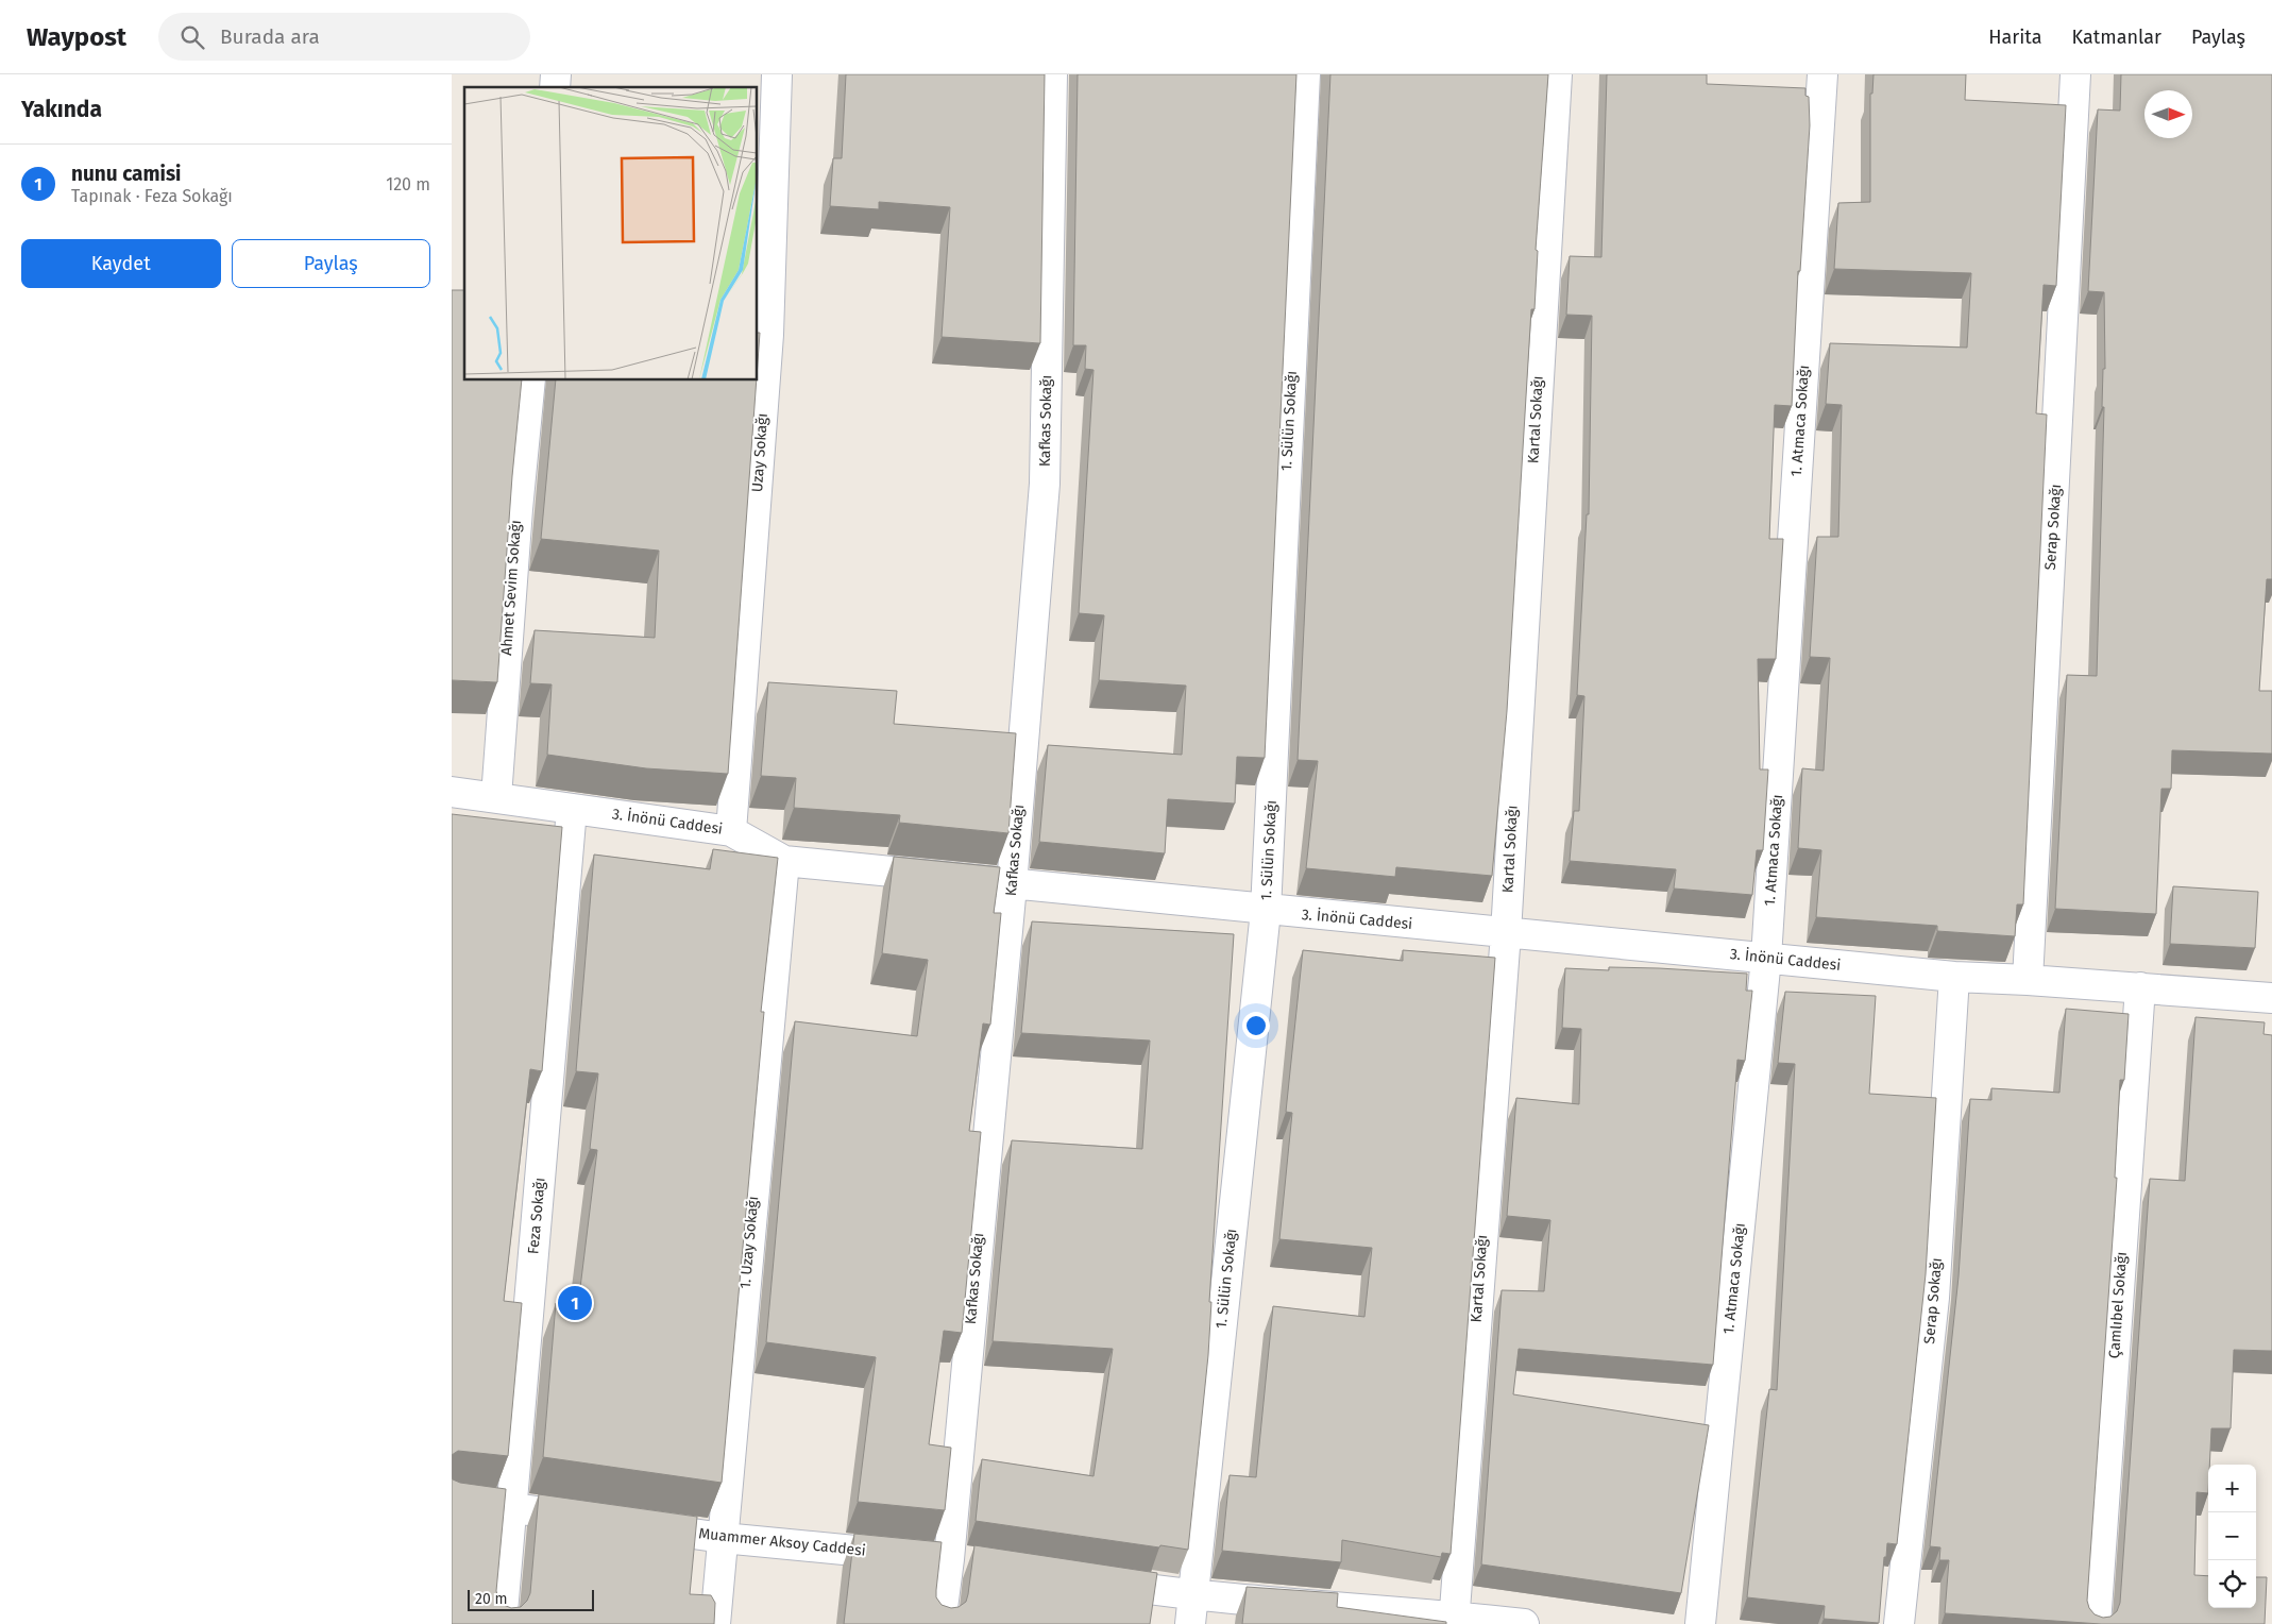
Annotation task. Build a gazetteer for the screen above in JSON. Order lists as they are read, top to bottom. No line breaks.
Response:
{"streets":{"street":["Kartal Sokağı","Kafkas Sokağı","1. Sülün Sokağı","1. Atmaca Sokağı","Uzay Sokağı","Serap Sokağı","Ahmet Sevim Sokağı","3. İnönü Caddesi","Feza Sokağı","1. Uzay Sokağı","Çamlıbel Sokağı","Muammer Aksoy Caddesi"]},"crossings":[["Kartal Sokağı","3. İnönü Caddesi"],["Kafkas Sokağı","3. İnönü Caddesi"],["Kafkas Sokağı","Muammer Aksoy Caddesi"],["1. Sülün Sokağı","3. İnönü Caddesi"],["1. Atmaca Sokağı","3. İnönü Caddesi"],["Uzay Sokağı","3. İnönü Caddesi"],["Serap Sokağı","3. İnönü Caddesi"],["Ahmet Sevim Sokağı","3. İnönü Caddesi"],["3. İnönü Caddesi","Feza Sokağı"],["3. İnönü Caddesi","1. Uzay Sokağı"],["3. İnönü Caddesi","Çamlıbel Sokağı"],["1. Uzay Sokağı","Muammer Aksoy Caddesi"]],"scale_bar":"20 m","north":"right","page":{"header":"Waypost","search":"Burada ara","nav":["Harita","Katmanlar","Paylaş"],"heading":"Yakında","list":[{"mark":"1","name":"nunu camisi","note":"Tapınak · Feza Sokağı","value":"120 m"}],"buttons":["Kaydet","Paylaş"],"pins":"1","map_buttons":["+","−"],"scale":"20 m"}}
